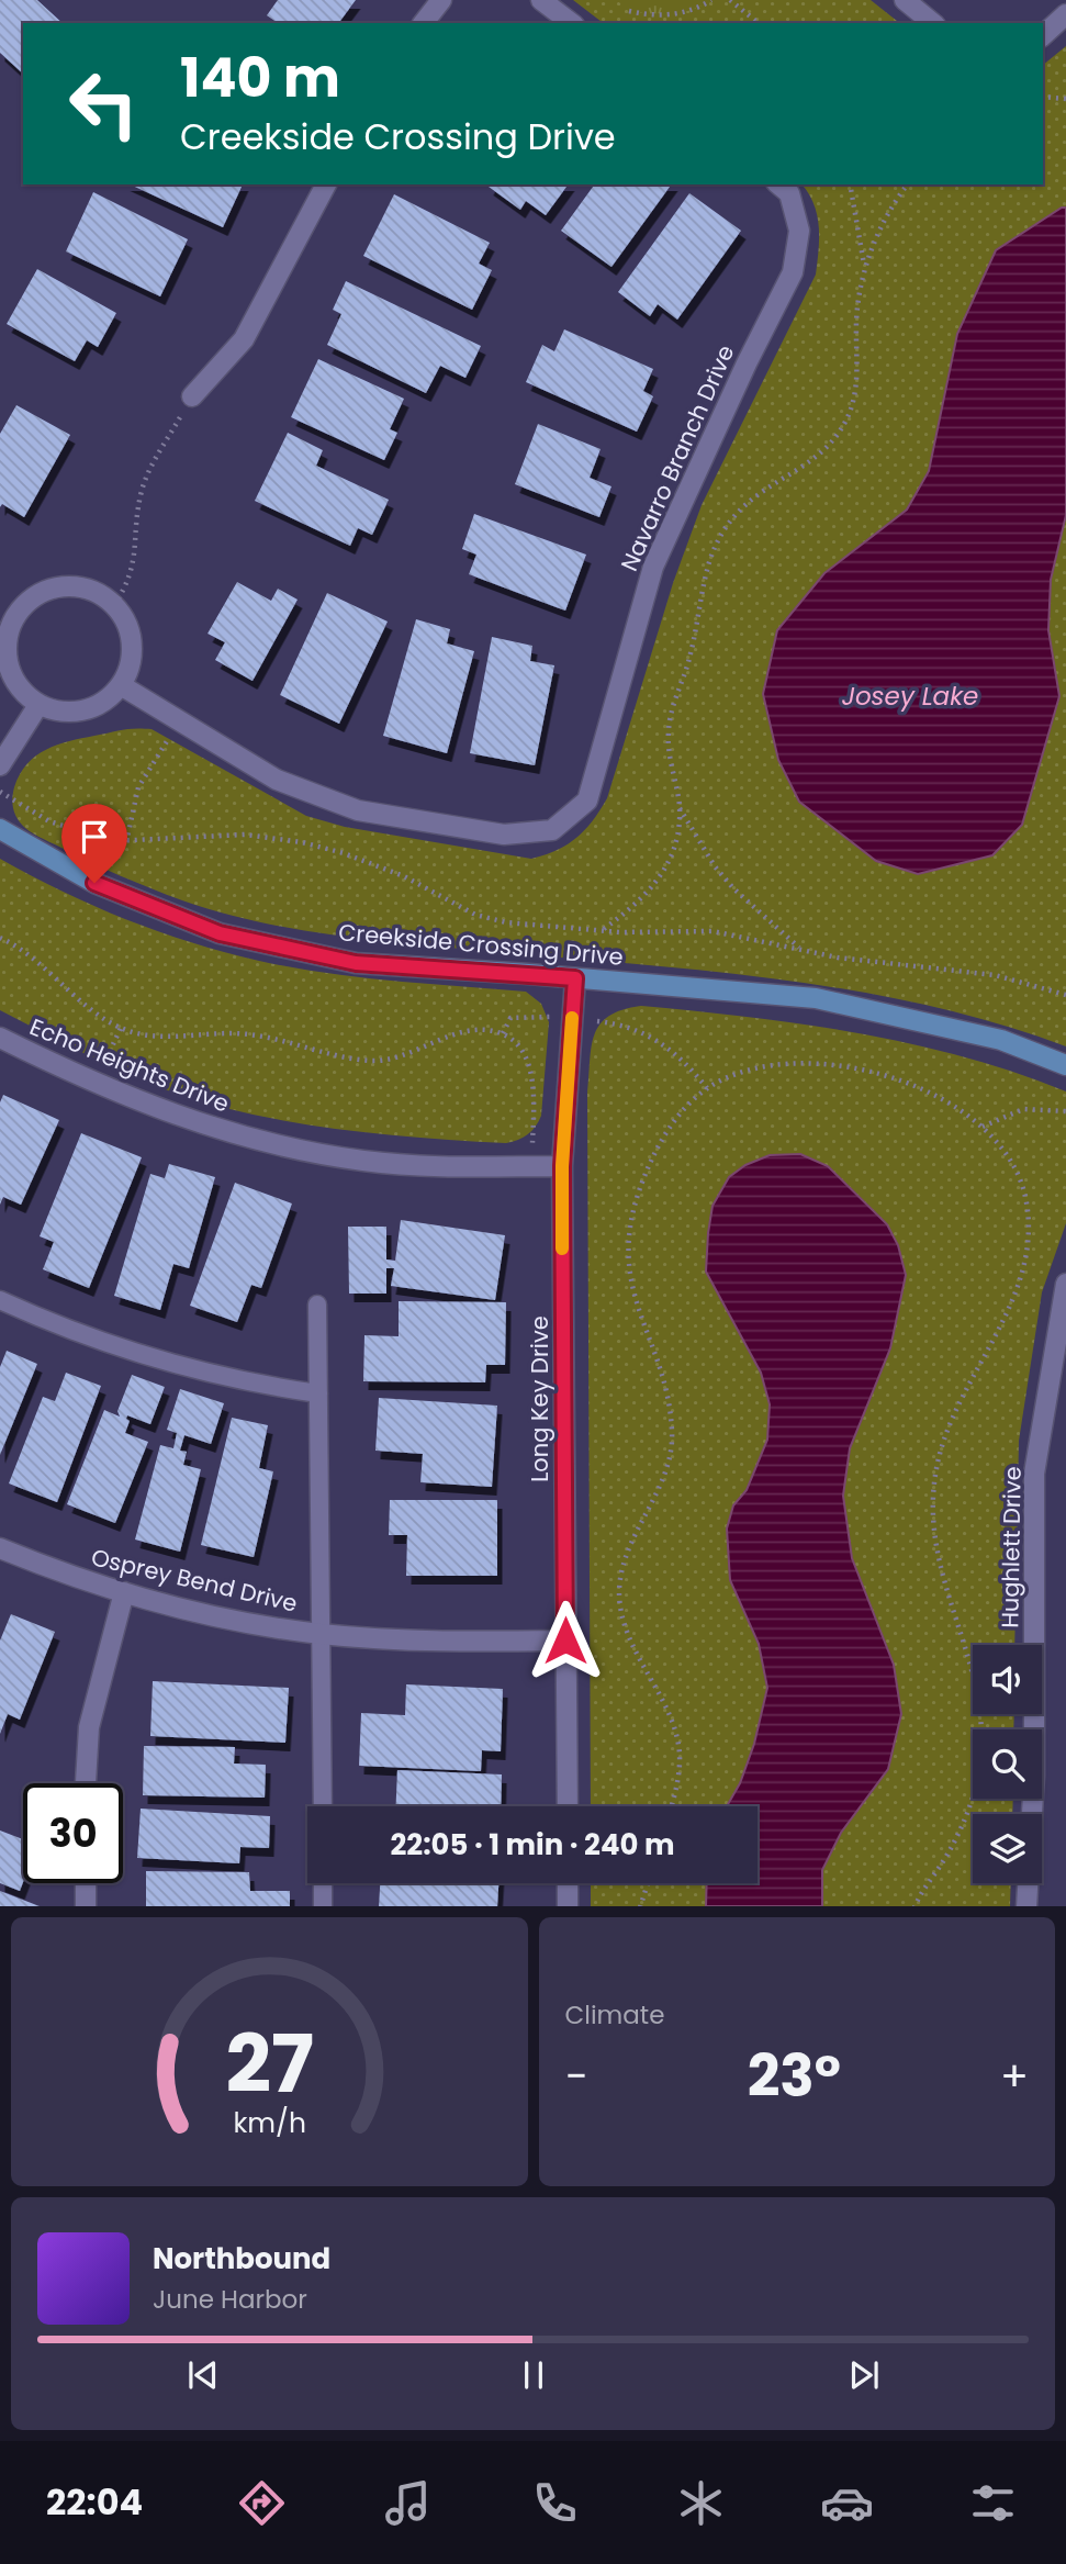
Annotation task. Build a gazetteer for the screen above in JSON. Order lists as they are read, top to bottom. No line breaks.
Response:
{"streets":{"street":["Navarro Branch Drive","Creekside Crossing Drive","Echo Heights Drive","Long Key Drive","Hughlett Drive","Osprey Bend Drive"]},"crossings":[["Creekside Crossing Drive","Long Key Drive"],["Echo Heights Drive","Long Key Drive"],["Long Key Drive","Osprey Bend Drive"]],"water":["Josey Lake"],"page":{"turn":["140 m","Creekside Crossing Drive"],"limit":"30","trip":"22:05 · 1 min · 240 m","tile":"Climate","heat":["−","23°","+"],"song":["Northbound","June Harbor"],"tabs":"22:04","gauge":["27","km/h"]}}
